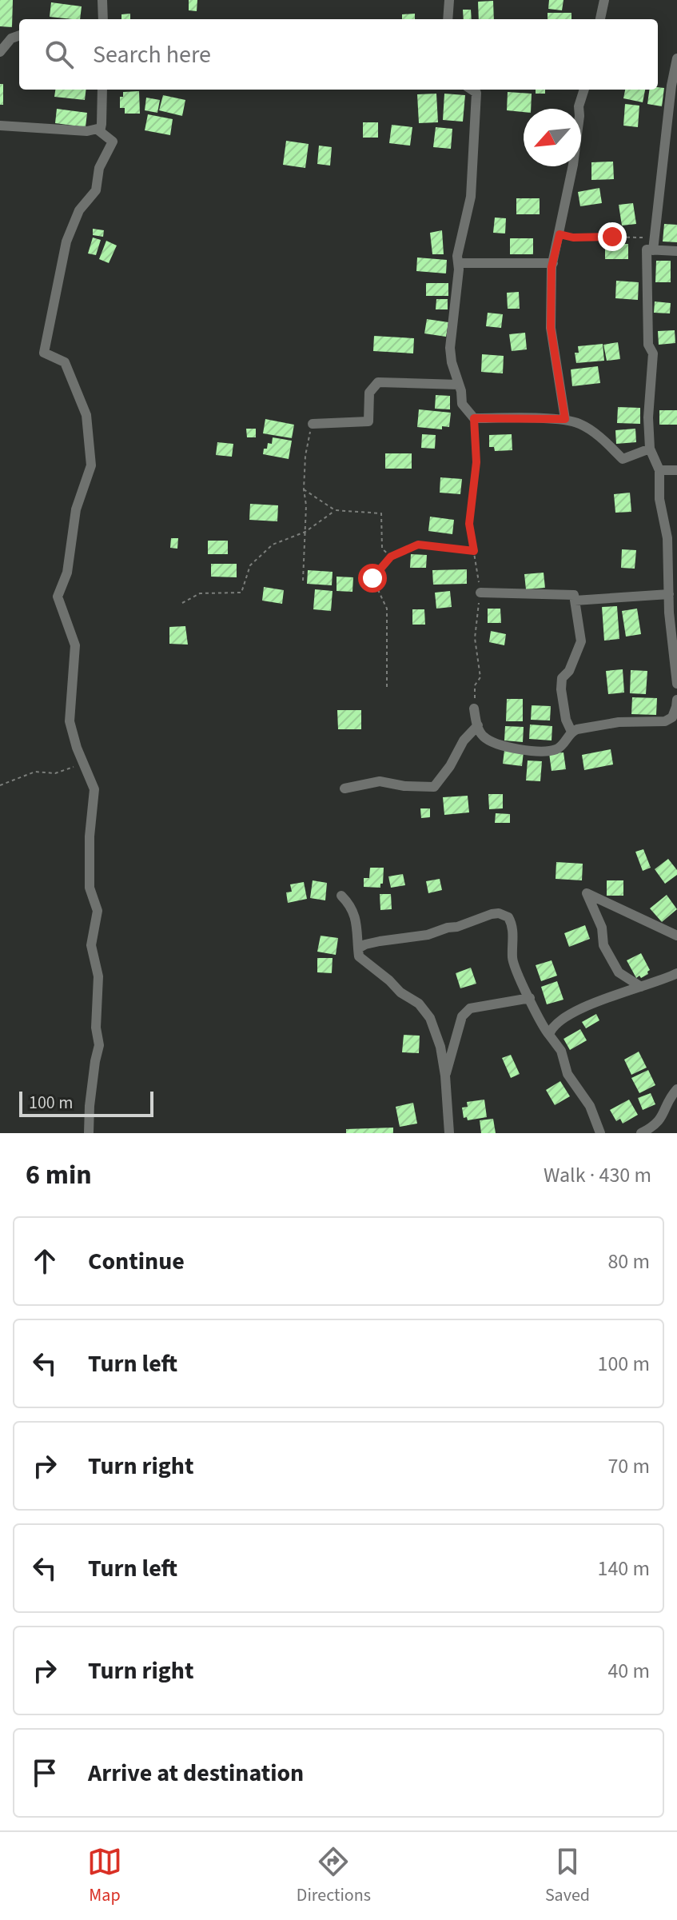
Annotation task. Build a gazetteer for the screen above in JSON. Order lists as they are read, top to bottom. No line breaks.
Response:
{"scale_bar":"100 m","north":"bottom left","page":{"search":"Search here","scale":"100 m","heading":["6 min","Walk · 430 m"],"list":[["Continue","80 m"],["Turn left","100 m"],["Turn right","70 m"],["Turn left","140 m"],["Turn right","40 m"],"Arrive at destination"],"nav":["Map","Directions","Saved"]}}
